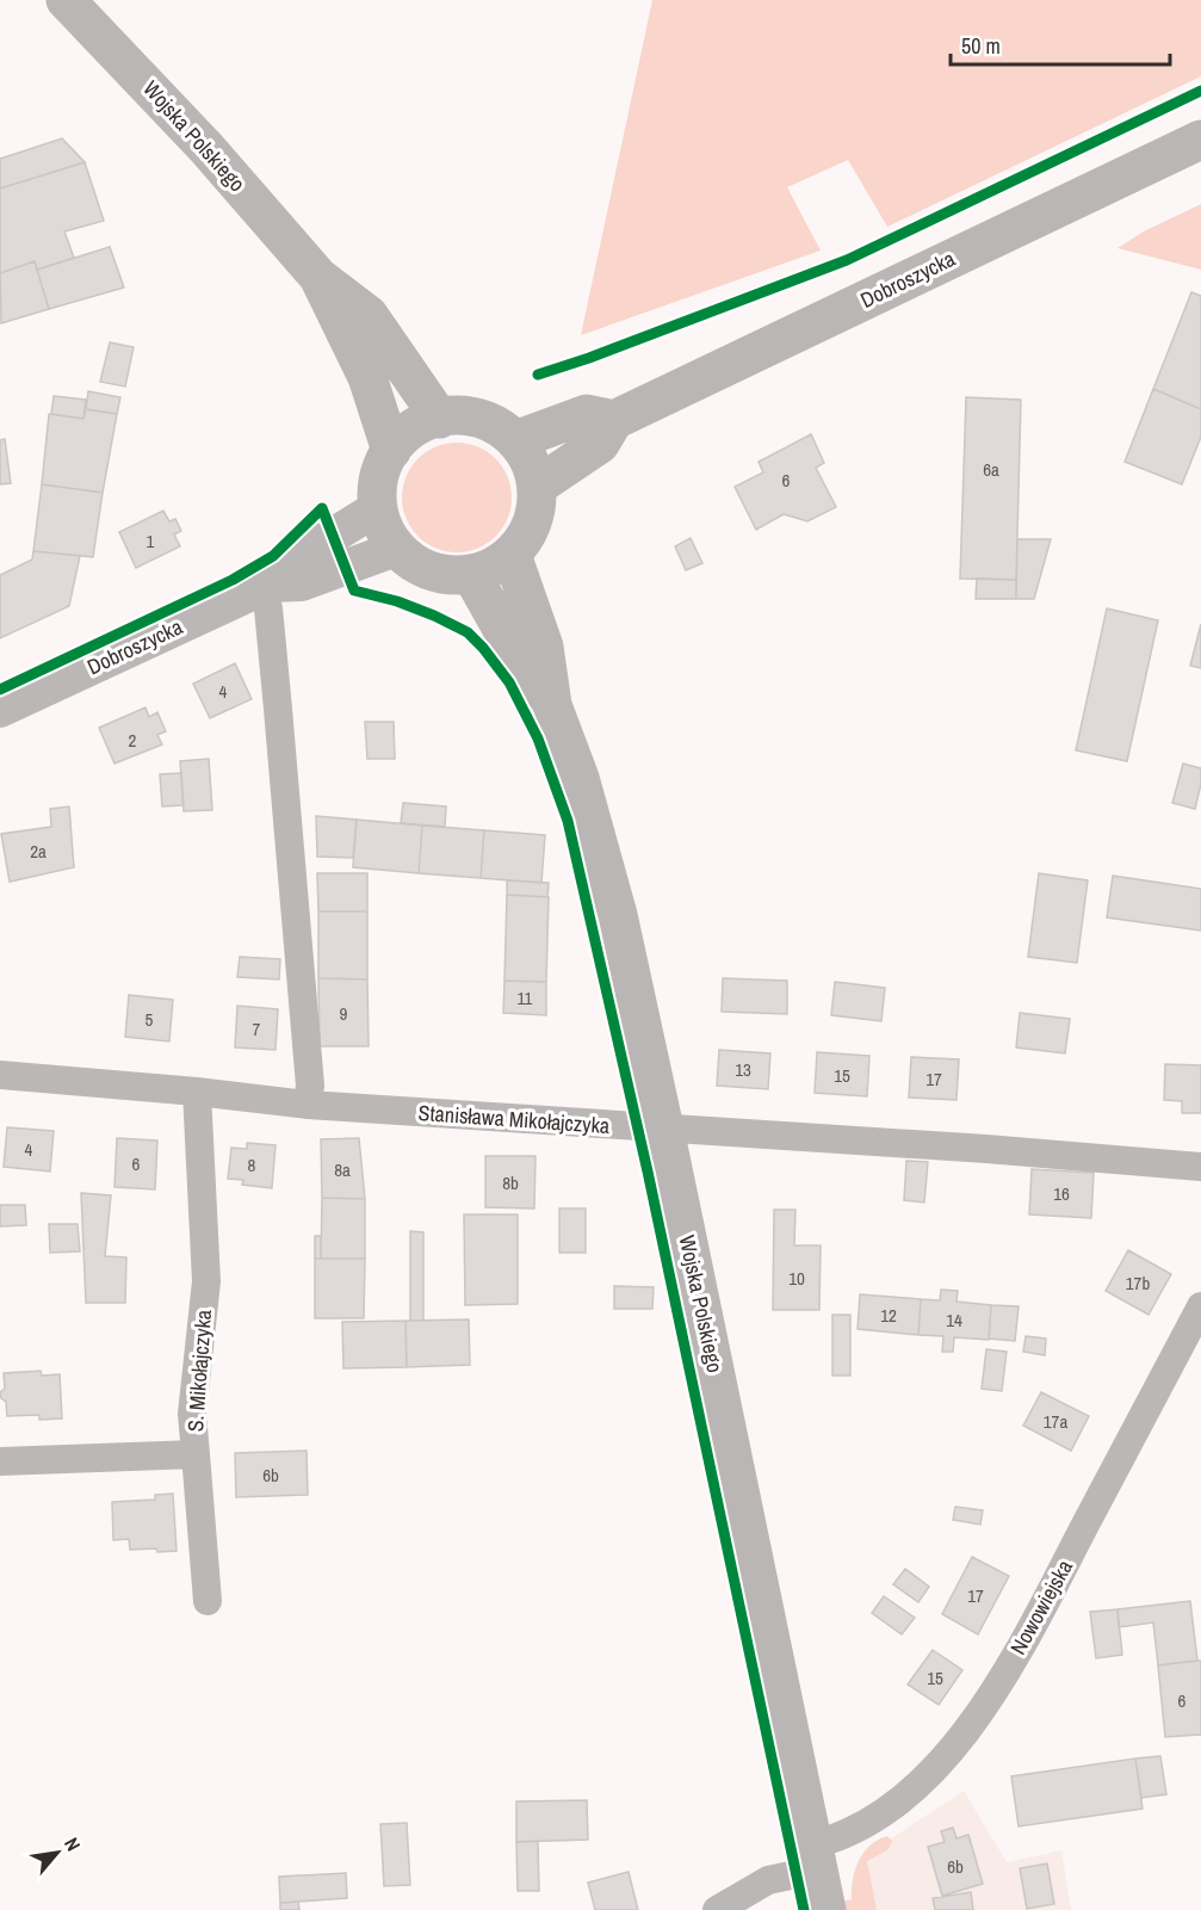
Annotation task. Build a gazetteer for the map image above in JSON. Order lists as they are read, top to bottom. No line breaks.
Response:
{"streets":{"main road":["Wojska Polskiego","Dobroszycka"],"street":["Stanisława Mikołajczyka","S. Mikołajczyka","Nowowiejska"]},"crossings":[["Wojska Polskiego","Dobroszycka"],["Wojska Polskiego","Stanisława Mikołajczyka"],["Wojska Polskiego","Nowowiejska"],["Stanisława Mikołajczyka","S. Mikołajczyka"]],"house_numbers":["6a","6","1","4","2","2a","11","9","5","7","13","15","17","4","6","8","8a","8b","16","10","17b","12","14","17a","6b","17","15","6","6b"],"scale_bar":"50 m","north":"top right"}
